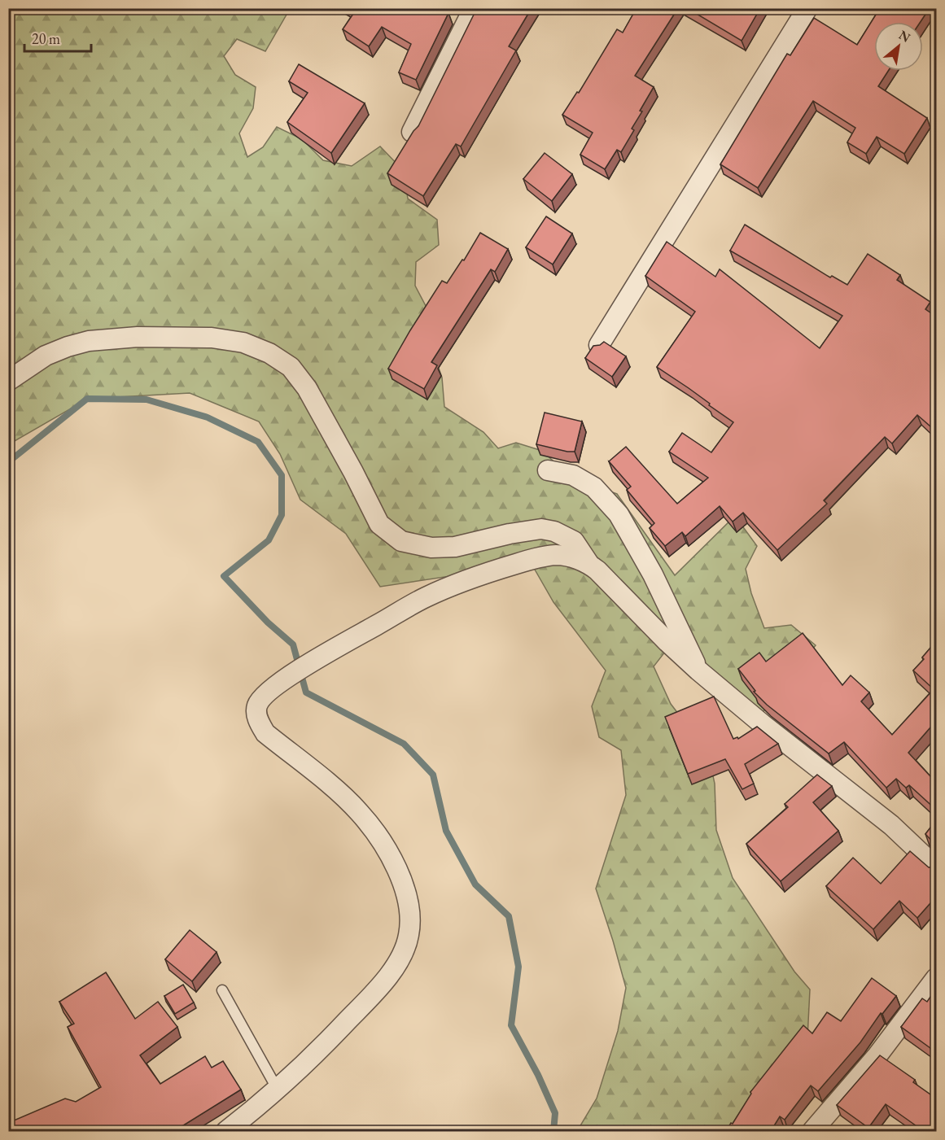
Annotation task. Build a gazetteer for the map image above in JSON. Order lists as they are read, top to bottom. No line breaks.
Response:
{"scale_bar":"20 m","north":"top right"}
